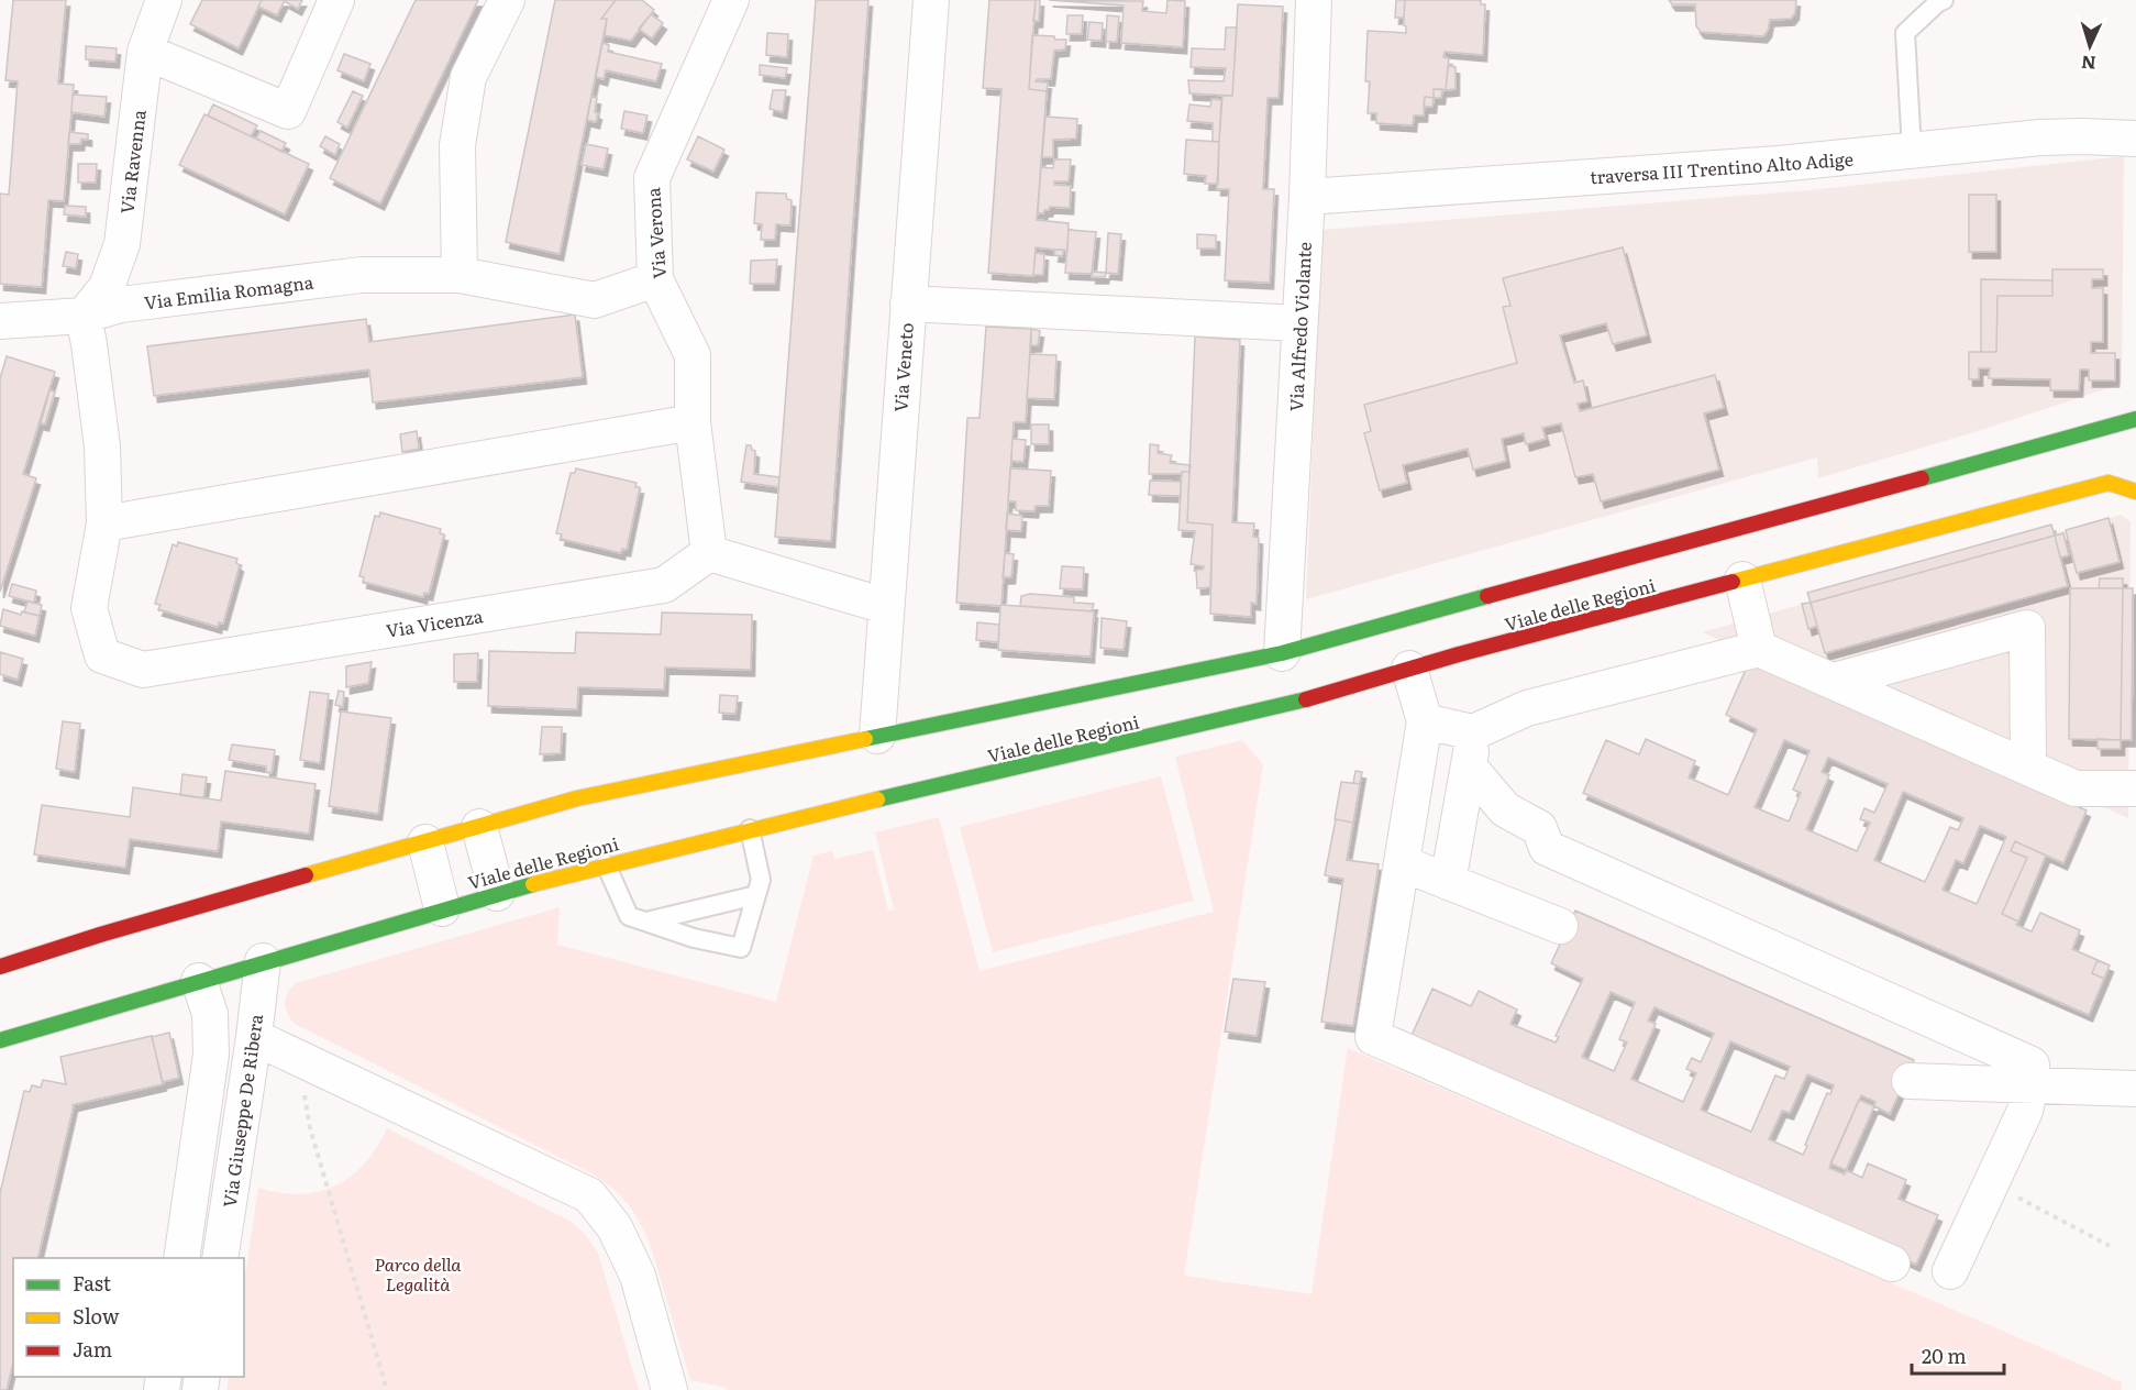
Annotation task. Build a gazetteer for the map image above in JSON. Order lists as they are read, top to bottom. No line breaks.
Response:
{"streets":{"street":["Via Ravenna","traversa III Trentino Alto Adige","Via Verona","Via Emilia Romagna","Via Alfredo Violante","Via Veneto","Viale delle Regioni","Via Vicenza","Via Giuseppe De Ribera"]},"crossings":[["Via Ravenna","Via Emilia Romagna"],["Via Ravenna","Via Vicenza"],["traversa III Trentino Alto Adige","Via Alfredo Violante"],["Via Verona","Via Emilia Romagna"],["Via Verona","Via Vicenza"],["Via Emilia Romagna","Via Vicenza"],["Via Alfredo Violante","Viale delle Regioni"],["Via Veneto","Viale delle Regioni"],["Viale delle Regioni","Via Giuseppe De Ribera"]],"parks":["Parco della Legalità"],"legend":["Fast","Slow","Jam"],"scale_bar":"20 m","north":"bottom"}
